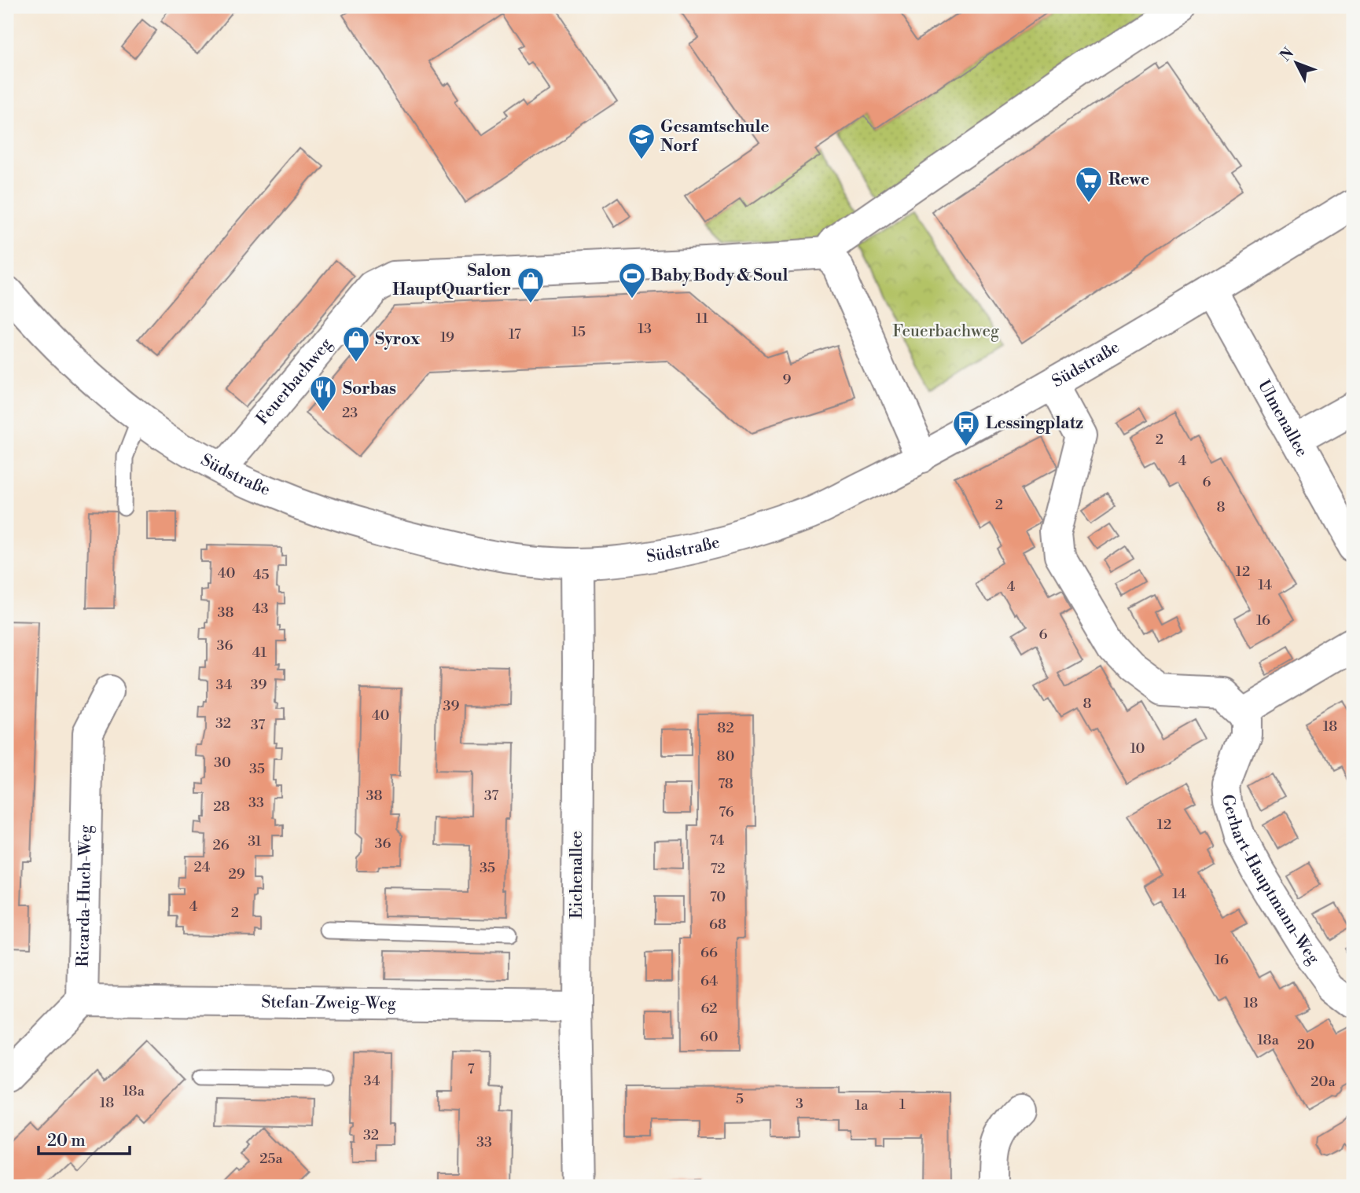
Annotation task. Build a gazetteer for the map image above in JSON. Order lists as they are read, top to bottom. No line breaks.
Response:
{"streets":{"street":["Südstraße","Feuerbachweg","Ulmenallee","Eichenallee","Gerhart-Hauptmann-Weg","Ricarda-Huch-Weg","Stefan-Zweig-Weg"]},"crossings":[["Südstraße","Feuerbachweg"],["Südstraße","Ulmenallee"],["Südstraße","Eichenallee"],["Eichenallee","Stefan-Zweig-Weg"],["Ricarda-Huch-Weg","Stefan-Zweig-Weg"]],"parks":["Feuerbachweg"],"places":{"school or university":["Gesamtschule Norf"],"supermarket":["Rewe"],"sports":["Baby Body & Soul"],"shop":["Salon HauptQuartier","Syrox"],"restaurant":["Sorbas"],"bus stop":["Lessingplatz"]},"house_numbers":["11","13","15","17","19","9","23","2","4","6","2","8","12","40","45","14","4","43","38","16","6","36","41","34","39","8","39","40","32","37","18","82","10","80","30","35","78","38","37","33","28","76","12","74","31","36","26","24","35","72","29","14","70","4","2","68","66","16","64","18","62","60","18a","20","7","34","20a","18a","5","18","3","1","1a","32","33","25a"],"scale_bar":"20 m","north":"top left"}
